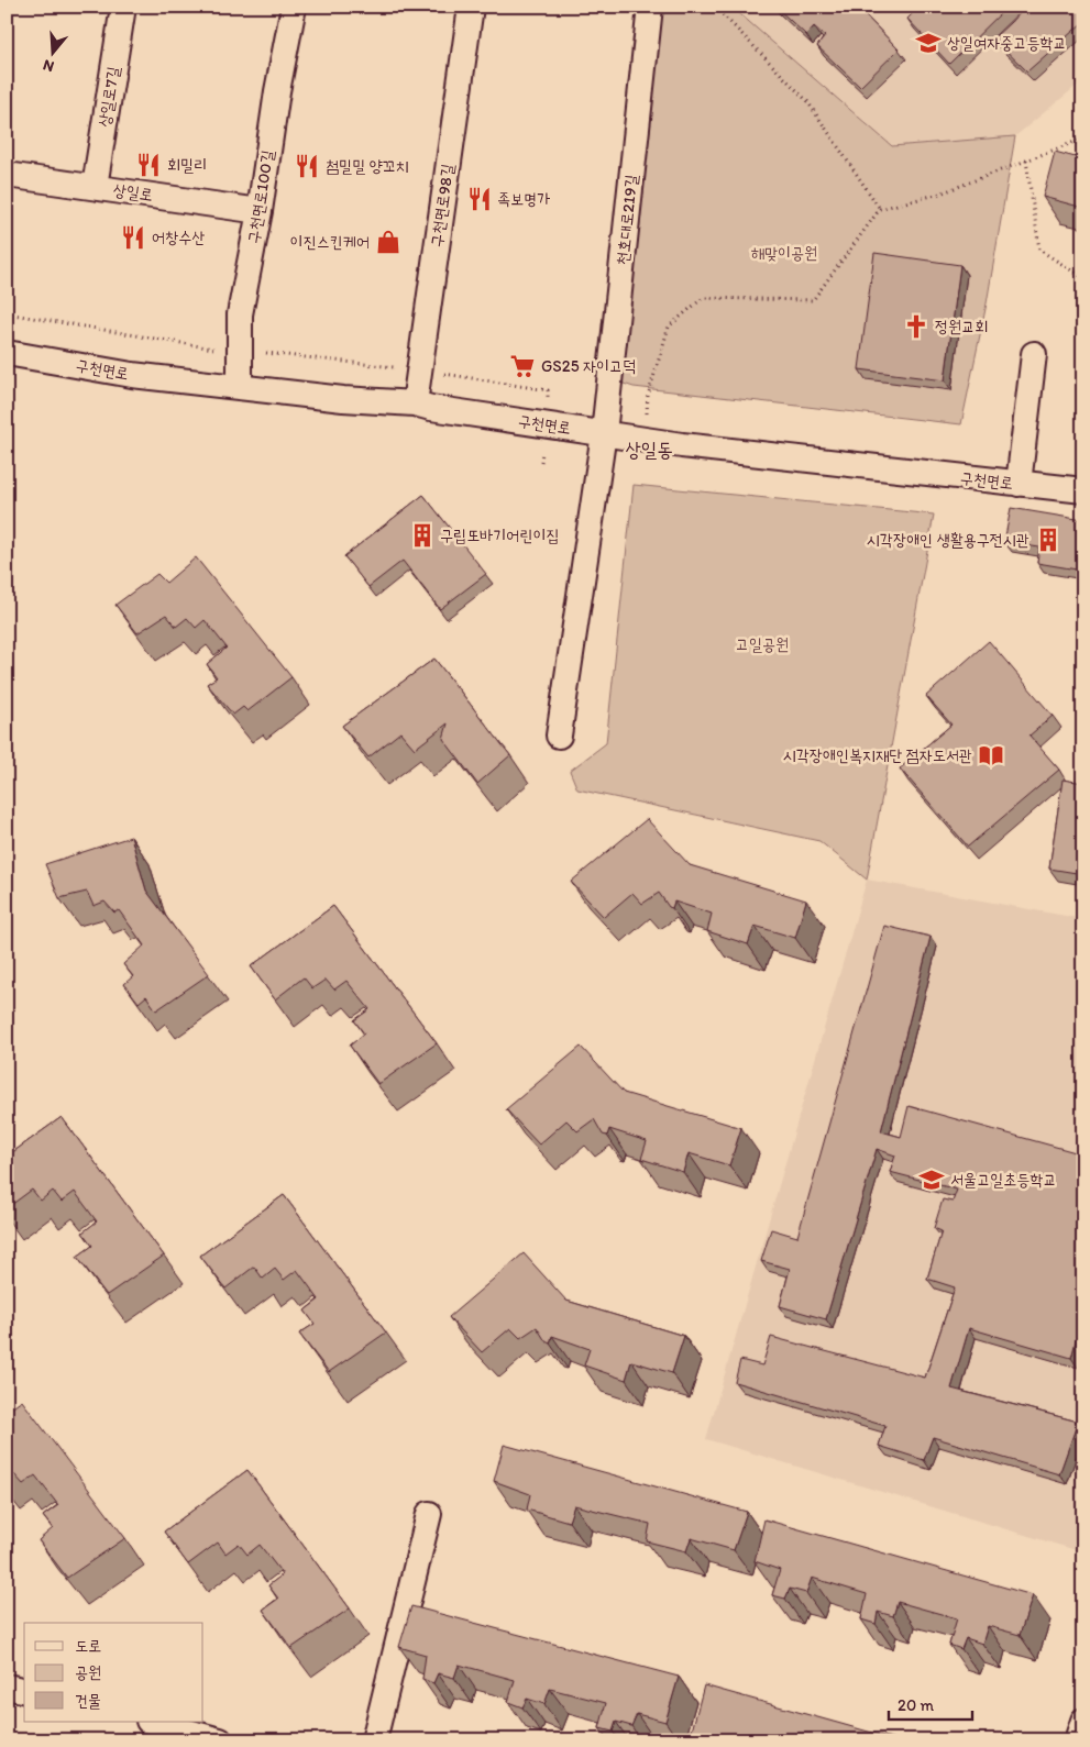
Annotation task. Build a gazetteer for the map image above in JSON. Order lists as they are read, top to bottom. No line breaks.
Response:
{"streets":{"street":["상일로7길","상일로","구천면로100길","구천면로98길","천호대로219길","구천면로"]},"crossings":[["상일로7길","상일로"],["상일로","구천면로100길"],["구천면로100길","구천면로"],["구천면로98길","구천면로"],["천호대로219길","구천면로"]],"districts":["상일동"],"parks":["해맞이공원","고일공원"],"places":{"school or university":["상일여자중고등학교","서울고일초등학교"],"restaurant":["회밀리","첨밀밀 양꼬치","족보명가","어창수산"],"shop":["이진스킨케어"],"church":["정원교회"],"supermarket":["GS25 자이고덕"],"building":["구립또바기어린이집","시각장애인 생활용구전시관"],"library":["시각장애인복지재단 점자도서관"]},"legend":["도로","공원","건물"],"scale_bar":"20 m","north":"bottom"}
